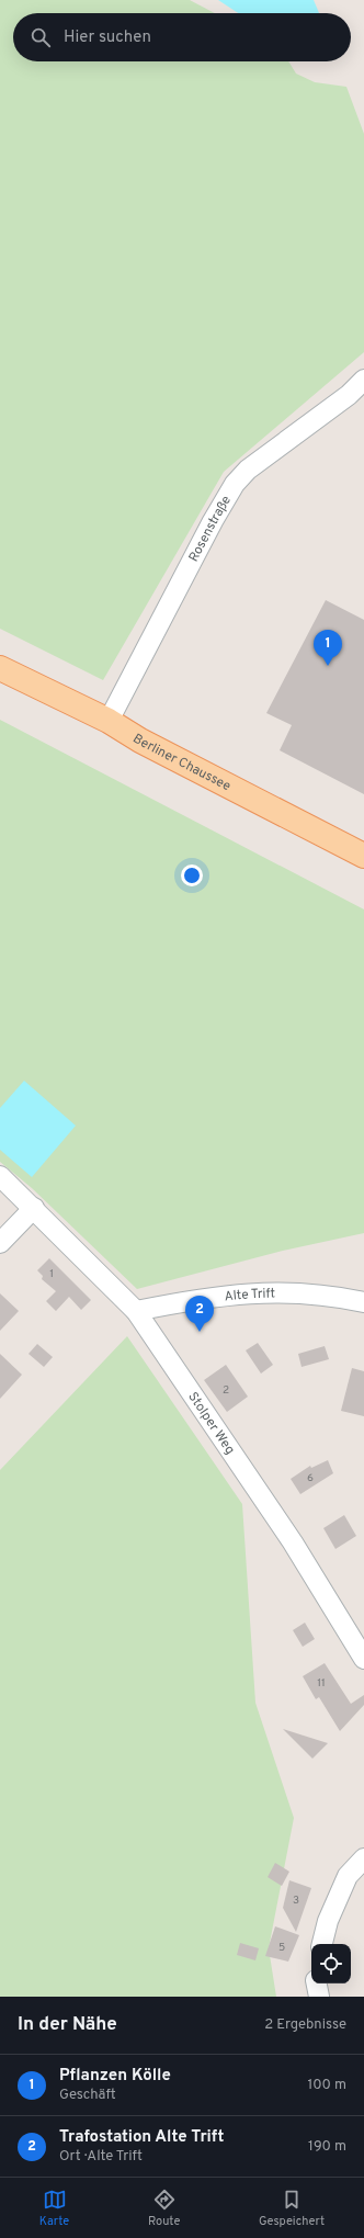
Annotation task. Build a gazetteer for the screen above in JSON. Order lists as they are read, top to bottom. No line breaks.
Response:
{"streets":{"main road":["Berliner Chaussee"],"street":["Rosenstraße","Alte Trift","Stolper Weg"]},"crossings":[["Rosenstraße","Berliner Chaussee"],["Alte Trift","Stolper Weg"]],"house_numbers":["1","2","6","11","3","5"],"page":{"search":"Hier suchen","pins":["1","2"],"heading":["In der Nähe","2 Ergebnisse"],"list":[{"mark":"1","name":"Pflanzen Kölle","note":"Geschäft","value":"100 m"},{"mark":"2","name":"Trafostation Alte Trift","note":"Ort · Alte Trift","value":"190 m"}],"nav":["Karte","Route","Gespeichert"]}}
